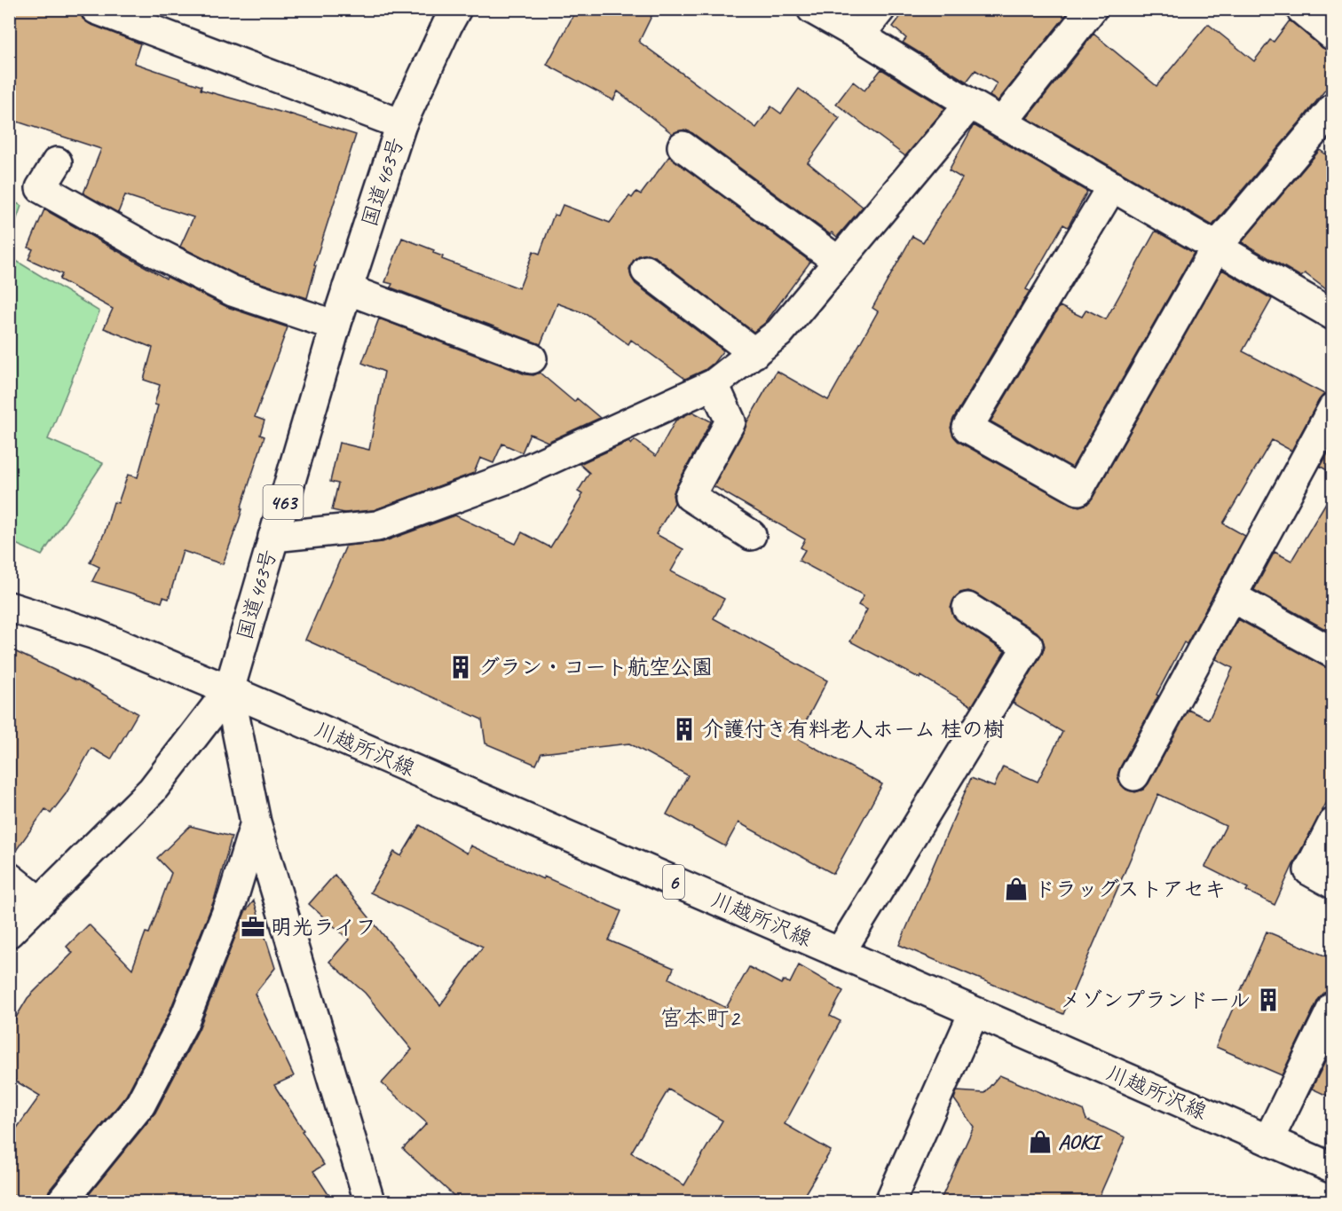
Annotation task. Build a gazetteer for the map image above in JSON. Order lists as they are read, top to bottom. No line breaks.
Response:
{"streets":{"main road":["国道463号","463","川越所沢線","6"]},"crossings":[["国道463号","川越所沢線"]],"districts":["宮本町2"],"places":{"building":["グラン・コート航空公園","介護付き有料老人ホーム 桂の樹","メゾンプランドール"],"shop":["ドラッグストアセキ","AOKI"],"office":["明光ライフ"]}}
